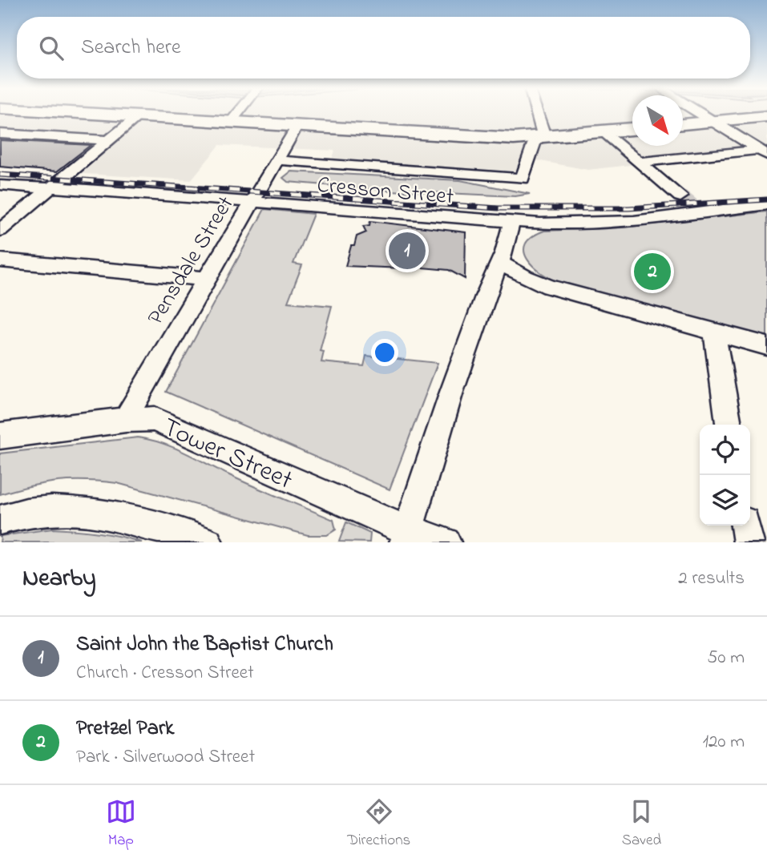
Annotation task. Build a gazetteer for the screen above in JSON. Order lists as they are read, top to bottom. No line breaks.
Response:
{"streets":{"street":["Cresson Street","Pensdale Street","Tower Street"]},"crossings":[["Cresson Street","Pensdale Street"],["Pensdale Street","Tower Street"]],"north":"bottom right","page":{"search":"Search here","pins":["1","2"],"heading":["Nearby","2 results"],"list":[{"mark":"1","name":"Saint John the Baptist Church","note":"Church · Cresson Street","value":"50 m"},{"mark":"2","name":"Pretzel Park","note":"Park · Silverwood Street","value":"120 m"}],"nav":["Map","Directions","Saved"]}}
